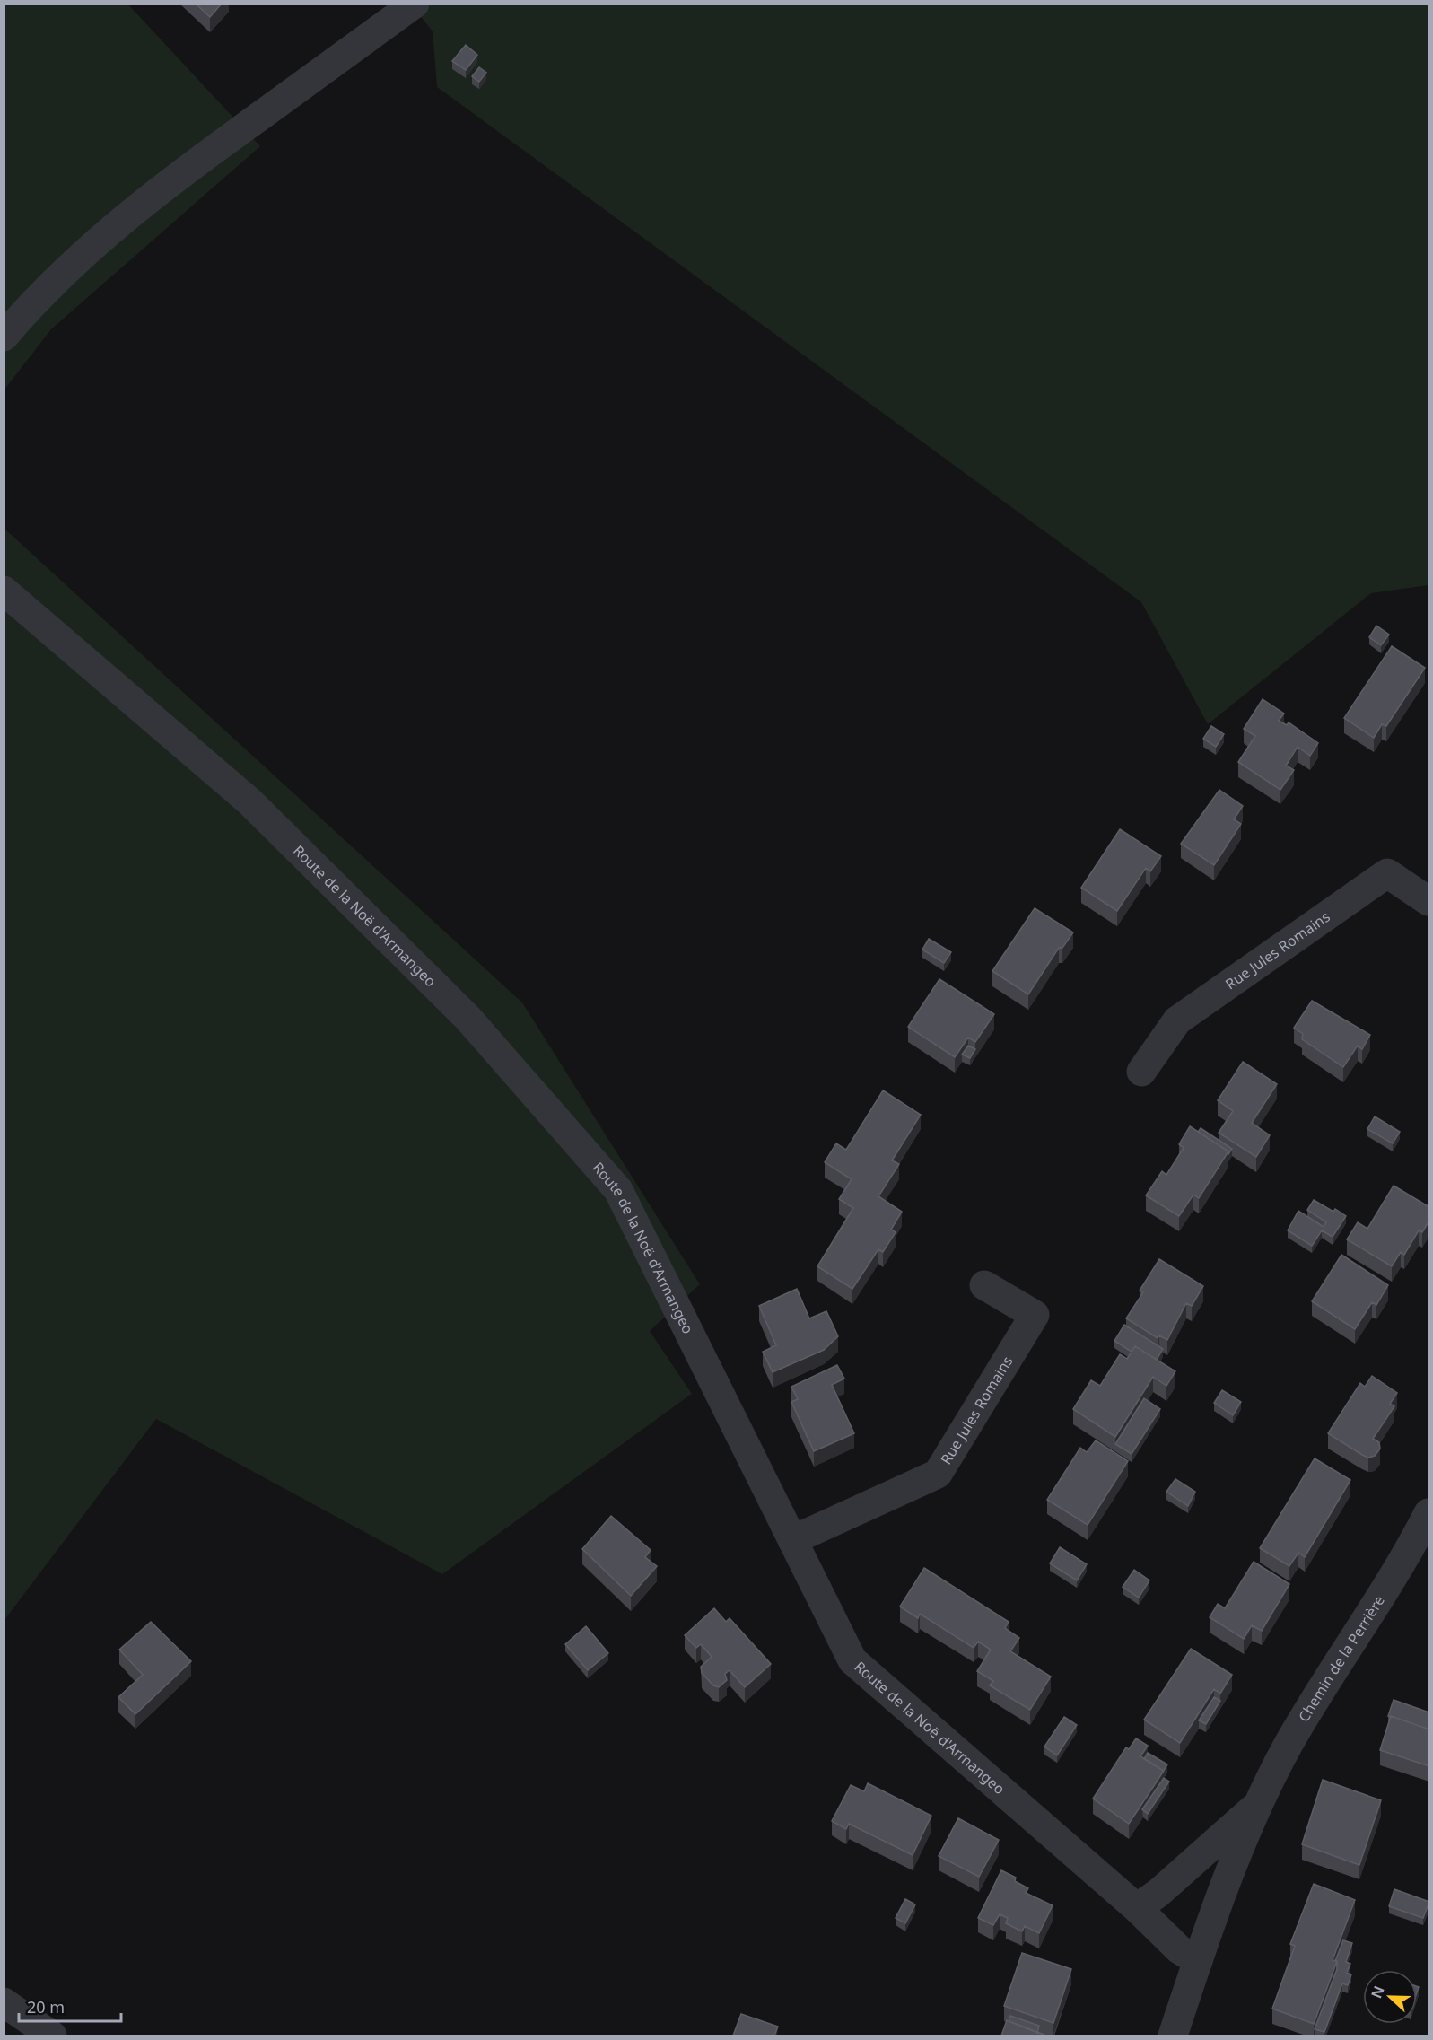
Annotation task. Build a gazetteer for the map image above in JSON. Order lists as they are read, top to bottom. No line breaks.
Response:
{"streets":{"street":["Route de la Noë d'Armangeo","Rue Jules Romains","Chemin de la Perrière"]},"crossings":[["Route de la Noë d'Armangeo","Rue Jules Romains"],["Route de la Noë d'Armangeo","Chemin de la Perrière"]],"scale_bar":"20 m","north":"left"}
